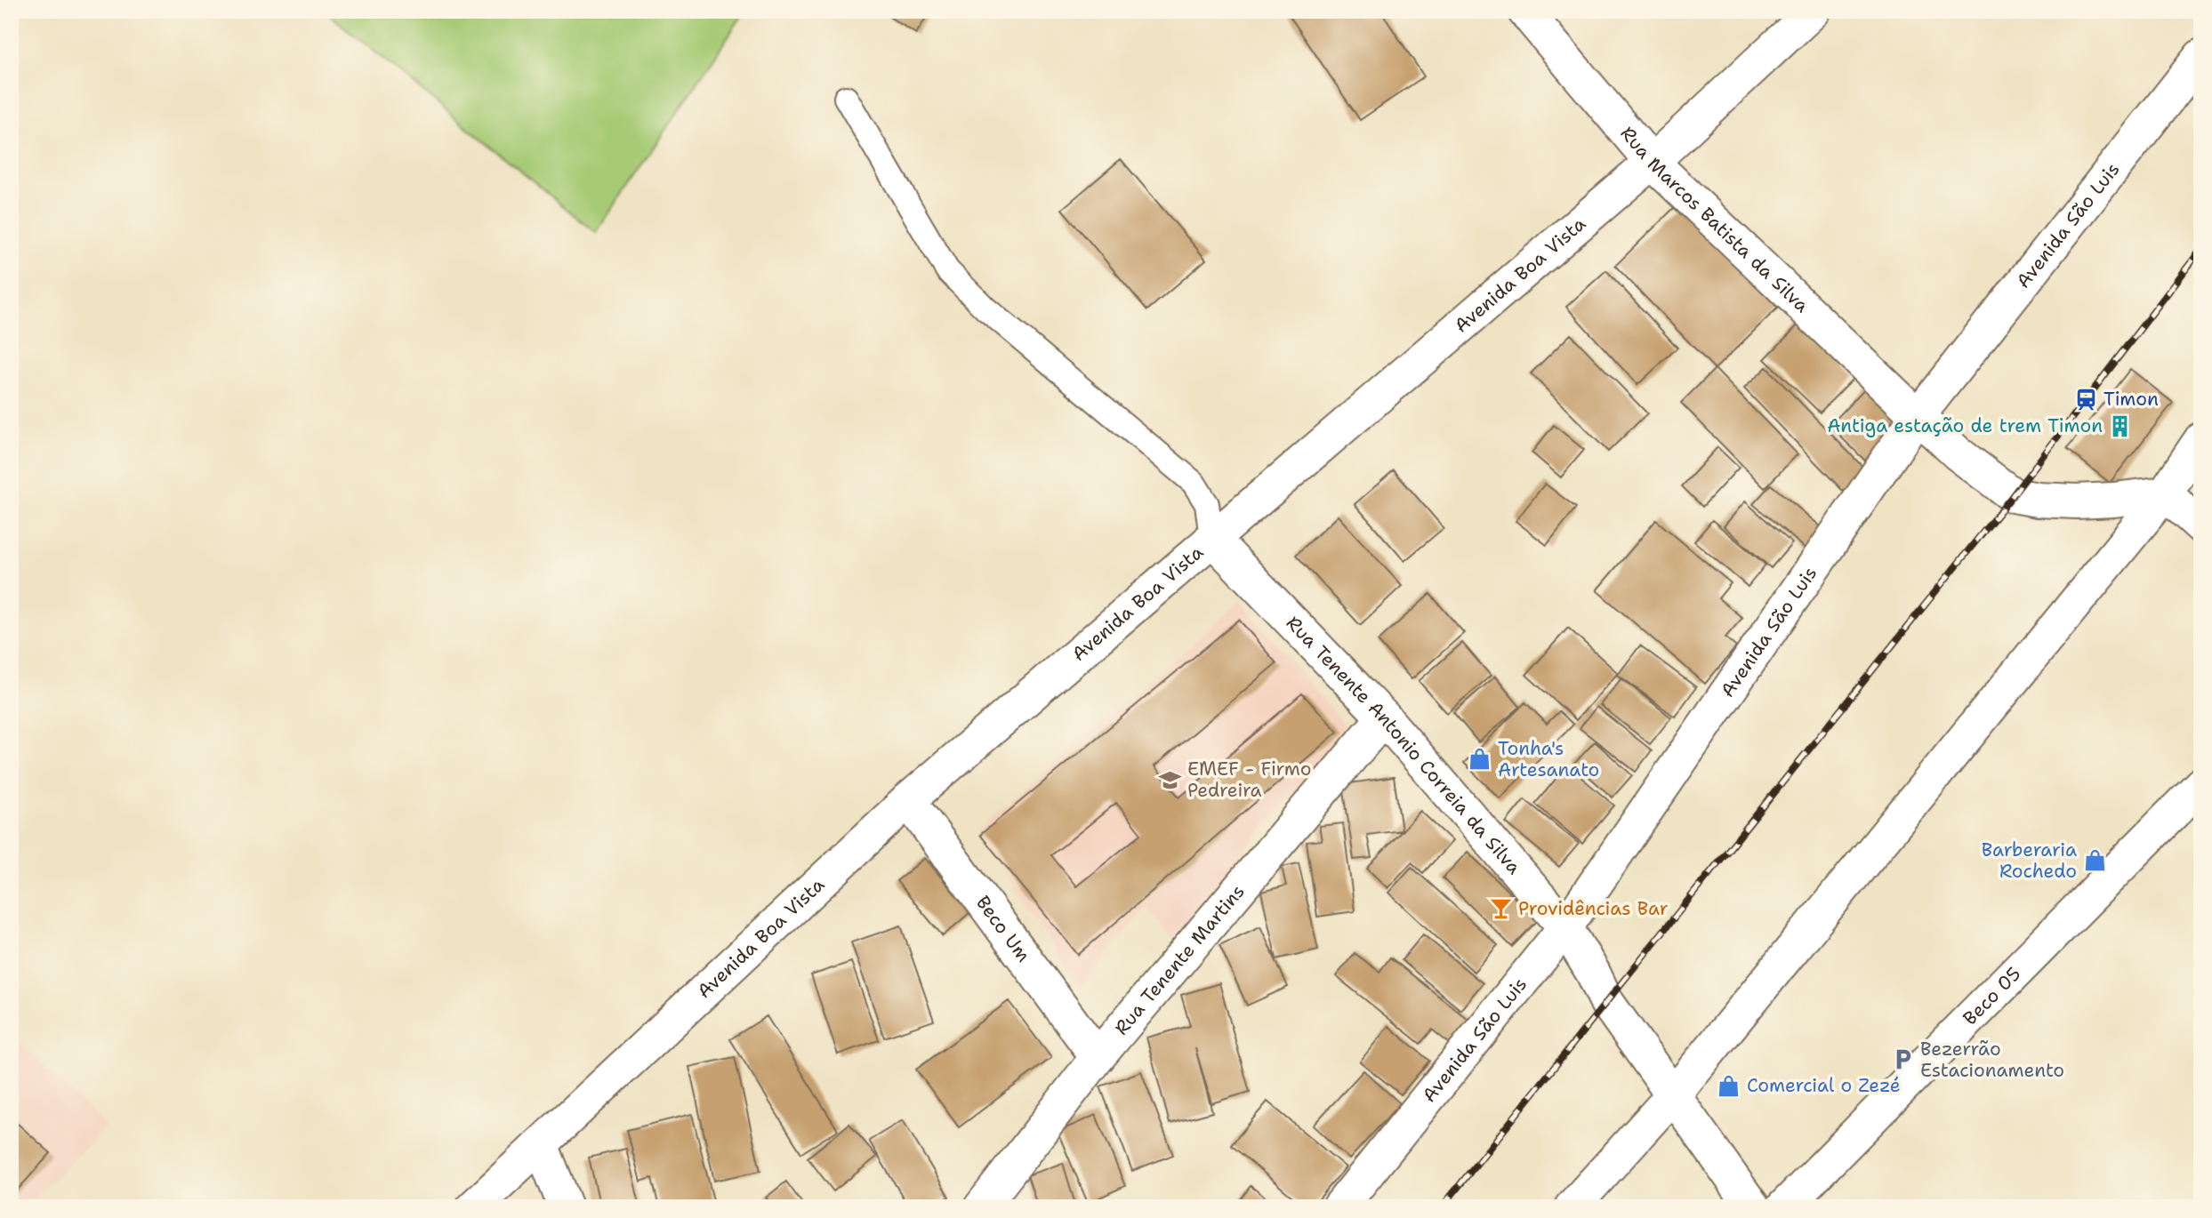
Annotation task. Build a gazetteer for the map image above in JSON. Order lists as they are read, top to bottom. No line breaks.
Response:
{"streets":{"street":["Rua Marcos Batista da Silva","Avenida São Luis","Avenida Boa Vista","Rua Tenente Antonio Correia da Silva","Beco Um","Rua Tenente Martins","Beco 05"]},"crossings":[["Rua Marcos Batista da Silva","Avenida São Luis"],["Rua Marcos Batista da Silva","Avenida Boa Vista"],["Avenida São Luis","Rua Tenente Antonio Correia da Silva"],["Avenida Boa Vista","Rua Tenente Antonio Correia da Silva"],["Avenida Boa Vista","Beco Um"],["Rua Tenente Antonio Correia da Silva","Rua Tenente Martins"],["Beco Um","Rua Tenente Martins"]],"places":{"station":["Timon"],"building":["Antiga estação de trem Timon"],"shop":["Tonha's Artesanato","Barberaria Rochedo","Comercial o Zezé"],"school or university":["EMEF - Firmo Pedreira"],"bar":["Providências Bar"],"parking":["Bezerrão Estacionamento"]}}
